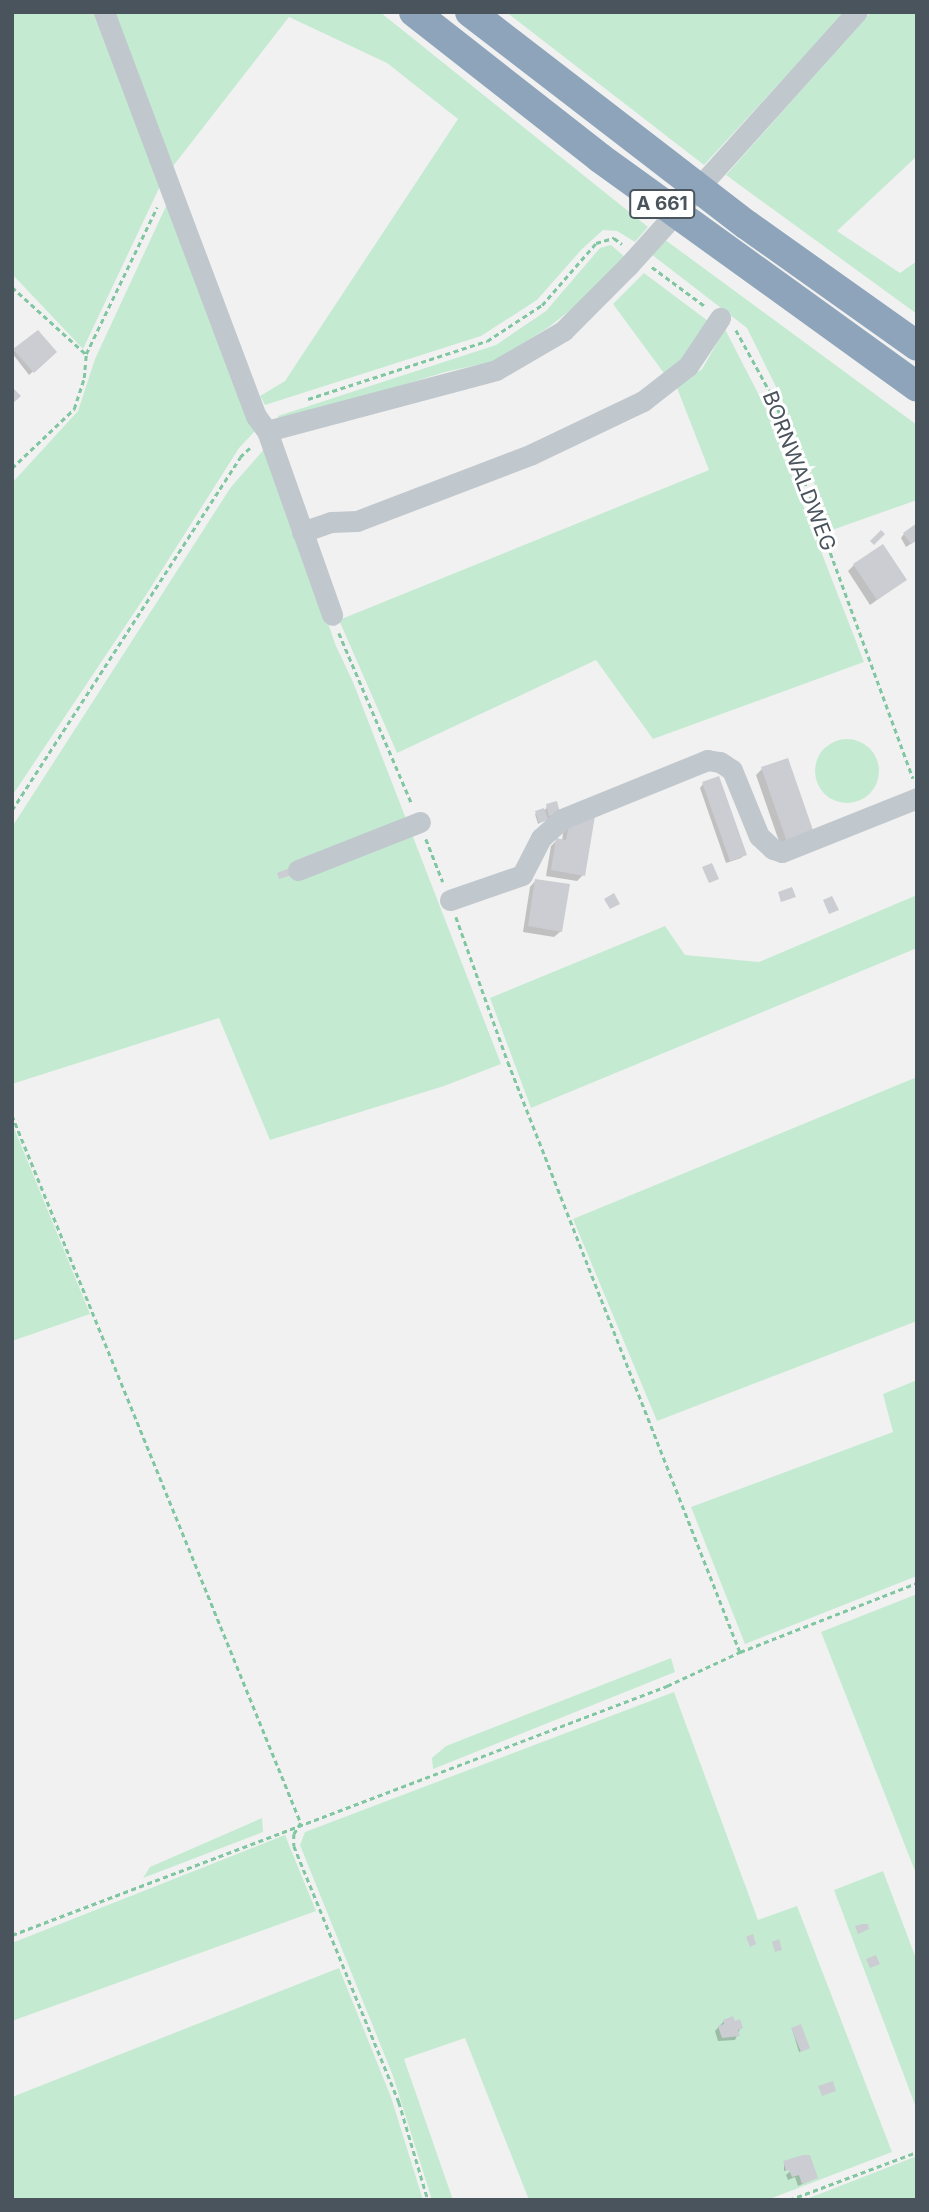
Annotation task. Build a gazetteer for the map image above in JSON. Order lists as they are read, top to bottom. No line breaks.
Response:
{"streets":{"highway":["A 661"],"path":["BORNWALDWEG"]}}
